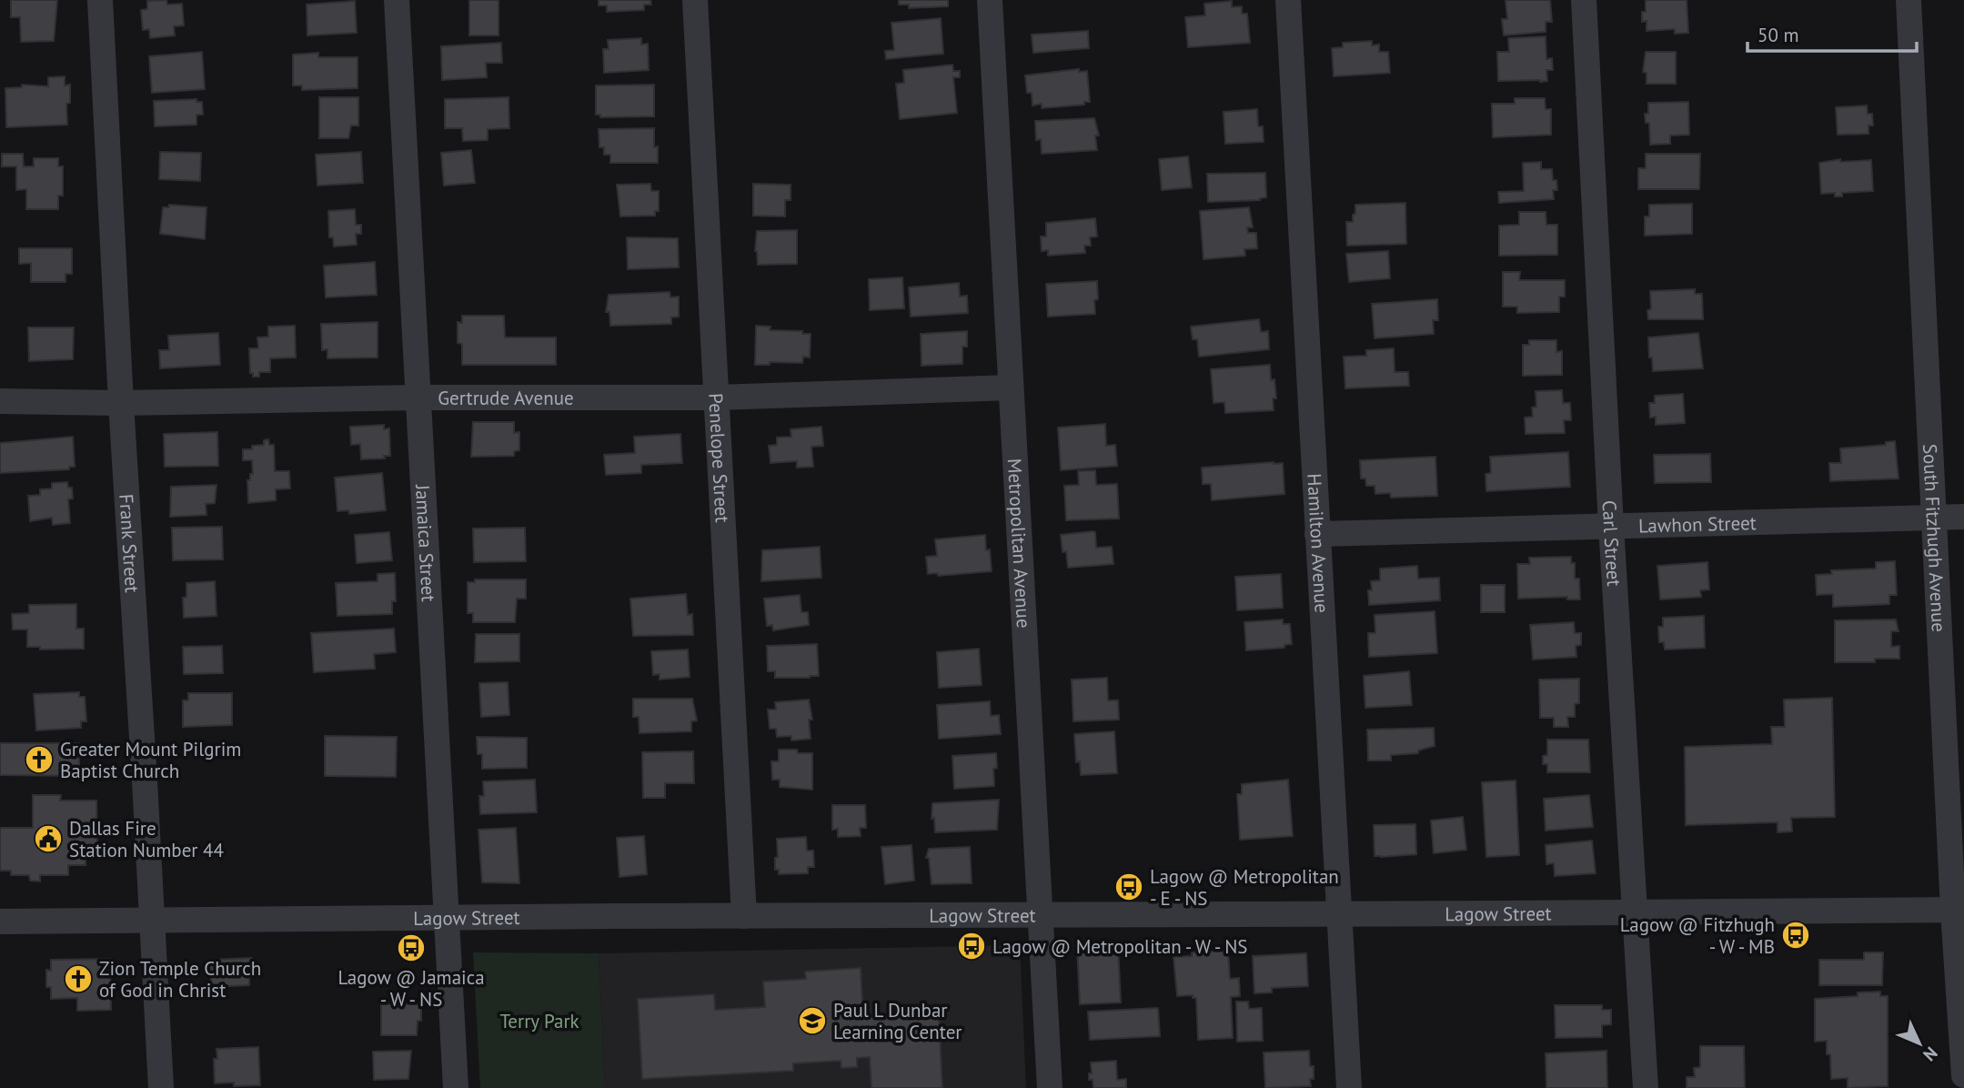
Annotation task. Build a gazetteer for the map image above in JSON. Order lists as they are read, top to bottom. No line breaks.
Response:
{"streets":{"street":["Gertrude Avenue","Penelope Street","Lawhon Street","South Fitzhugh Avenue","Frank Street","Jamaica Street","Metropolitan Avenue","Hamilton Avenue","Carl Street","Lagow Street"]},"crossings":[["Gertrude Avenue","Penelope Street"],["Gertrude Avenue","Frank Street"],["Gertrude Avenue","Jamaica Street"],["Gertrude Avenue","Metropolitan Avenue"],["Penelope Street","Lagow Street"],["Lawhon Street","South Fitzhugh Avenue"],["Lawhon Street","Hamilton Avenue"],["Lawhon Street","Carl Street"],["South Fitzhugh Avenue","Lagow Street"],["Frank Street","Lagow Street"],["Jamaica Street","Lagow Street"],["Metropolitan Avenue","Lagow Street"],["Hamilton Avenue","Lagow Street"],["Carl Street","Lagow Street"]],"parks":["Terry Park"],"places":{"church":["Greater Mount Pilgrim Baptist Church","Zion Temple Church of God in Christ"],"public building":["Dallas Fire Station Number 44"],"bus stop":["Lagow @ Metropolitan - E - NS","Lagow @ Fitzhugh - W - MB","Lagow @ Metropolitan - W - NS","Lagow @ Jamaica - W - NS"],"school or university":["Paul L Dunbar Learning Center"]},"scale_bar":"50 m","north":"bottom right"}
